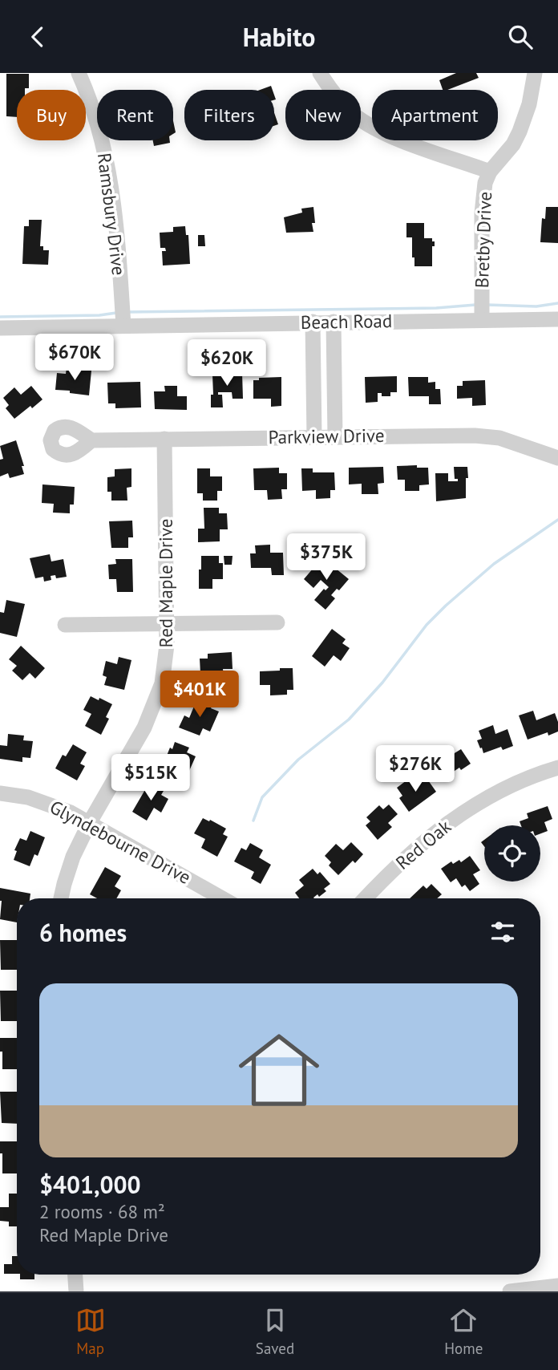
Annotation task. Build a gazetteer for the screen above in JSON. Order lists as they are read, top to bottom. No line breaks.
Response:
{"streets":{"street":["Ramsbury Drive","Bretby Drive","Beach Road","Parkview Drive","Red Maple Drive","Glyndebourne Drive","Red Oak"]},"crossings":[["Ramsbury Drive","Beach Road"],["Bretby Drive","Beach Road"],["Parkview Drive","Red Maple Drive"],["Red Maple Drive","Glyndebourne Drive"]],"page":{"header":"Habito","chip":["Buy","Rent","Filters","New","Apartment"],"price":["$670K","$620K","$375K","$401K","$276K","$515K"],"heading":"6 homes","list":[{"name":"$401,000","note":"2 rooms · 68 m² · Red Maple Drive"}],"tabs":["Map","Saved","Home"]}}
